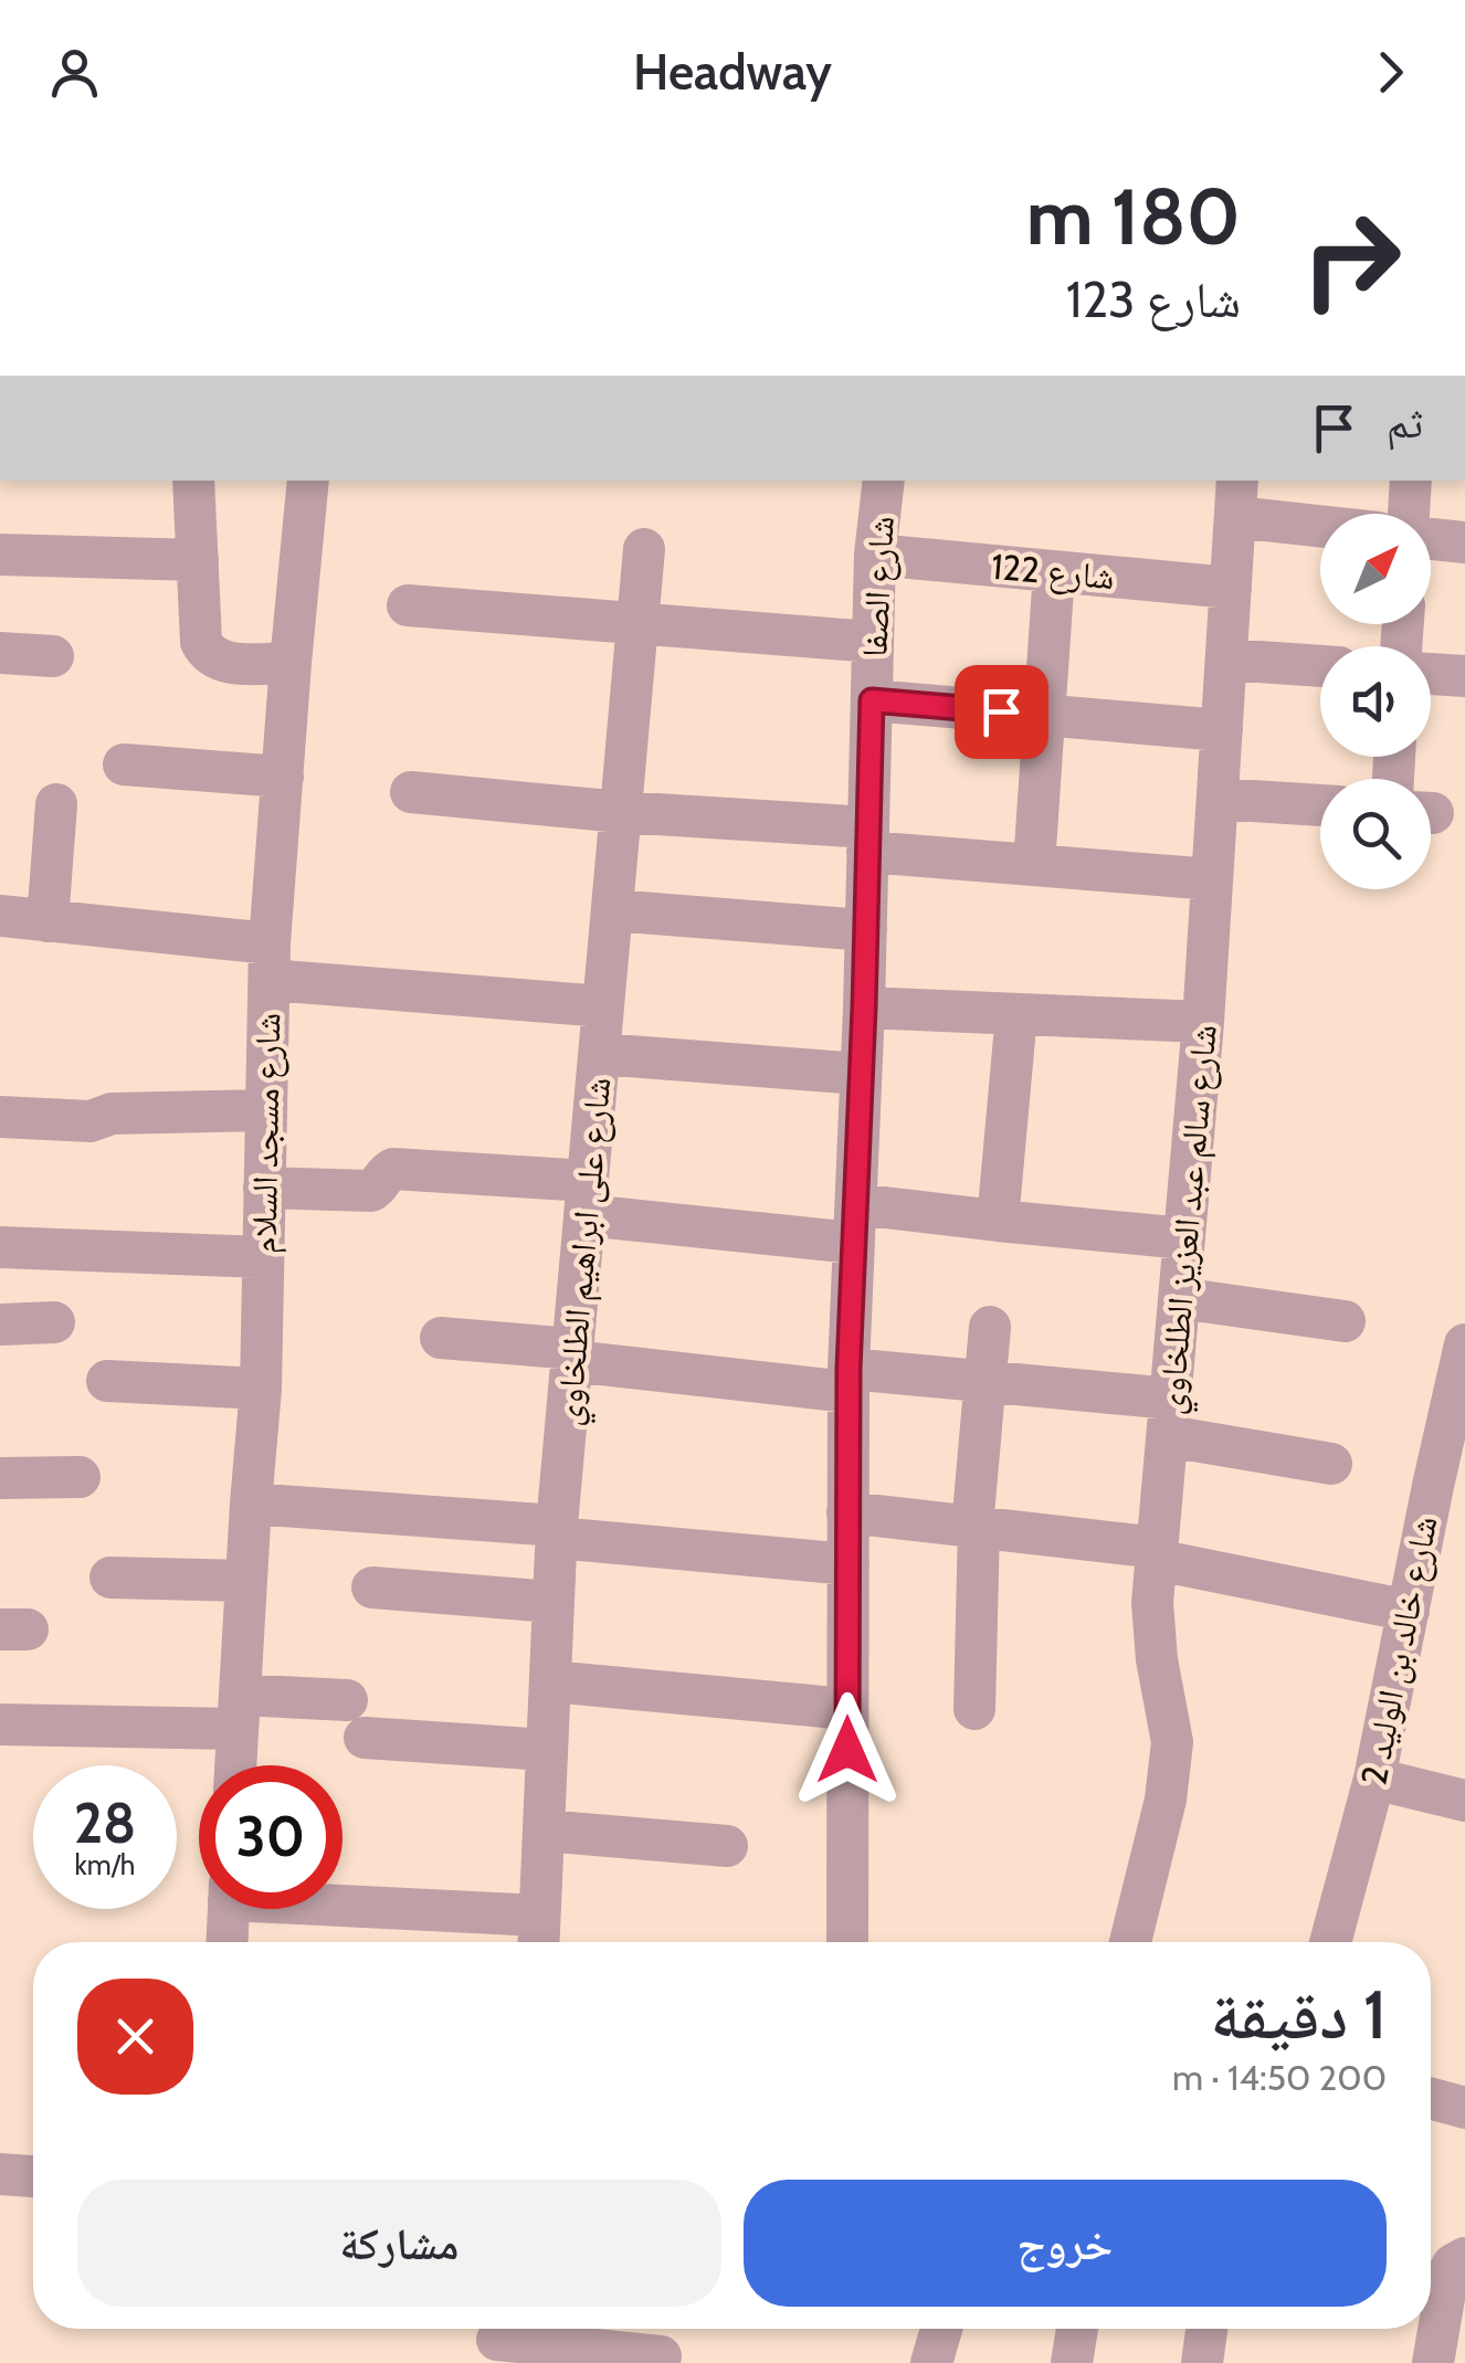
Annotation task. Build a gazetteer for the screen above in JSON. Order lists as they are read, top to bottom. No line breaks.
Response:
{"streets":{"street":["شارع 122","شارع الصفا","شارع مسجد السلام","شارع سالم عبد العزيز الطلخاوي","شارع على ابراهيم الطلخاوي","شارع خالد بن الوليد 2"]},"crossings":[["شارع 122","شارع الصفا"],["شارع 122","شارع سالم عبد العزيز الطلخاوي"]],"north":"top right","page":{"header":"Headway","turn":["180 m","شارع 123"],"then":"ثم","speed":"28 km/h","limit":"30","heading":["1 دقيقة","200 m · 14:50"],"buttons":["خروج","مشاركة"]}}
